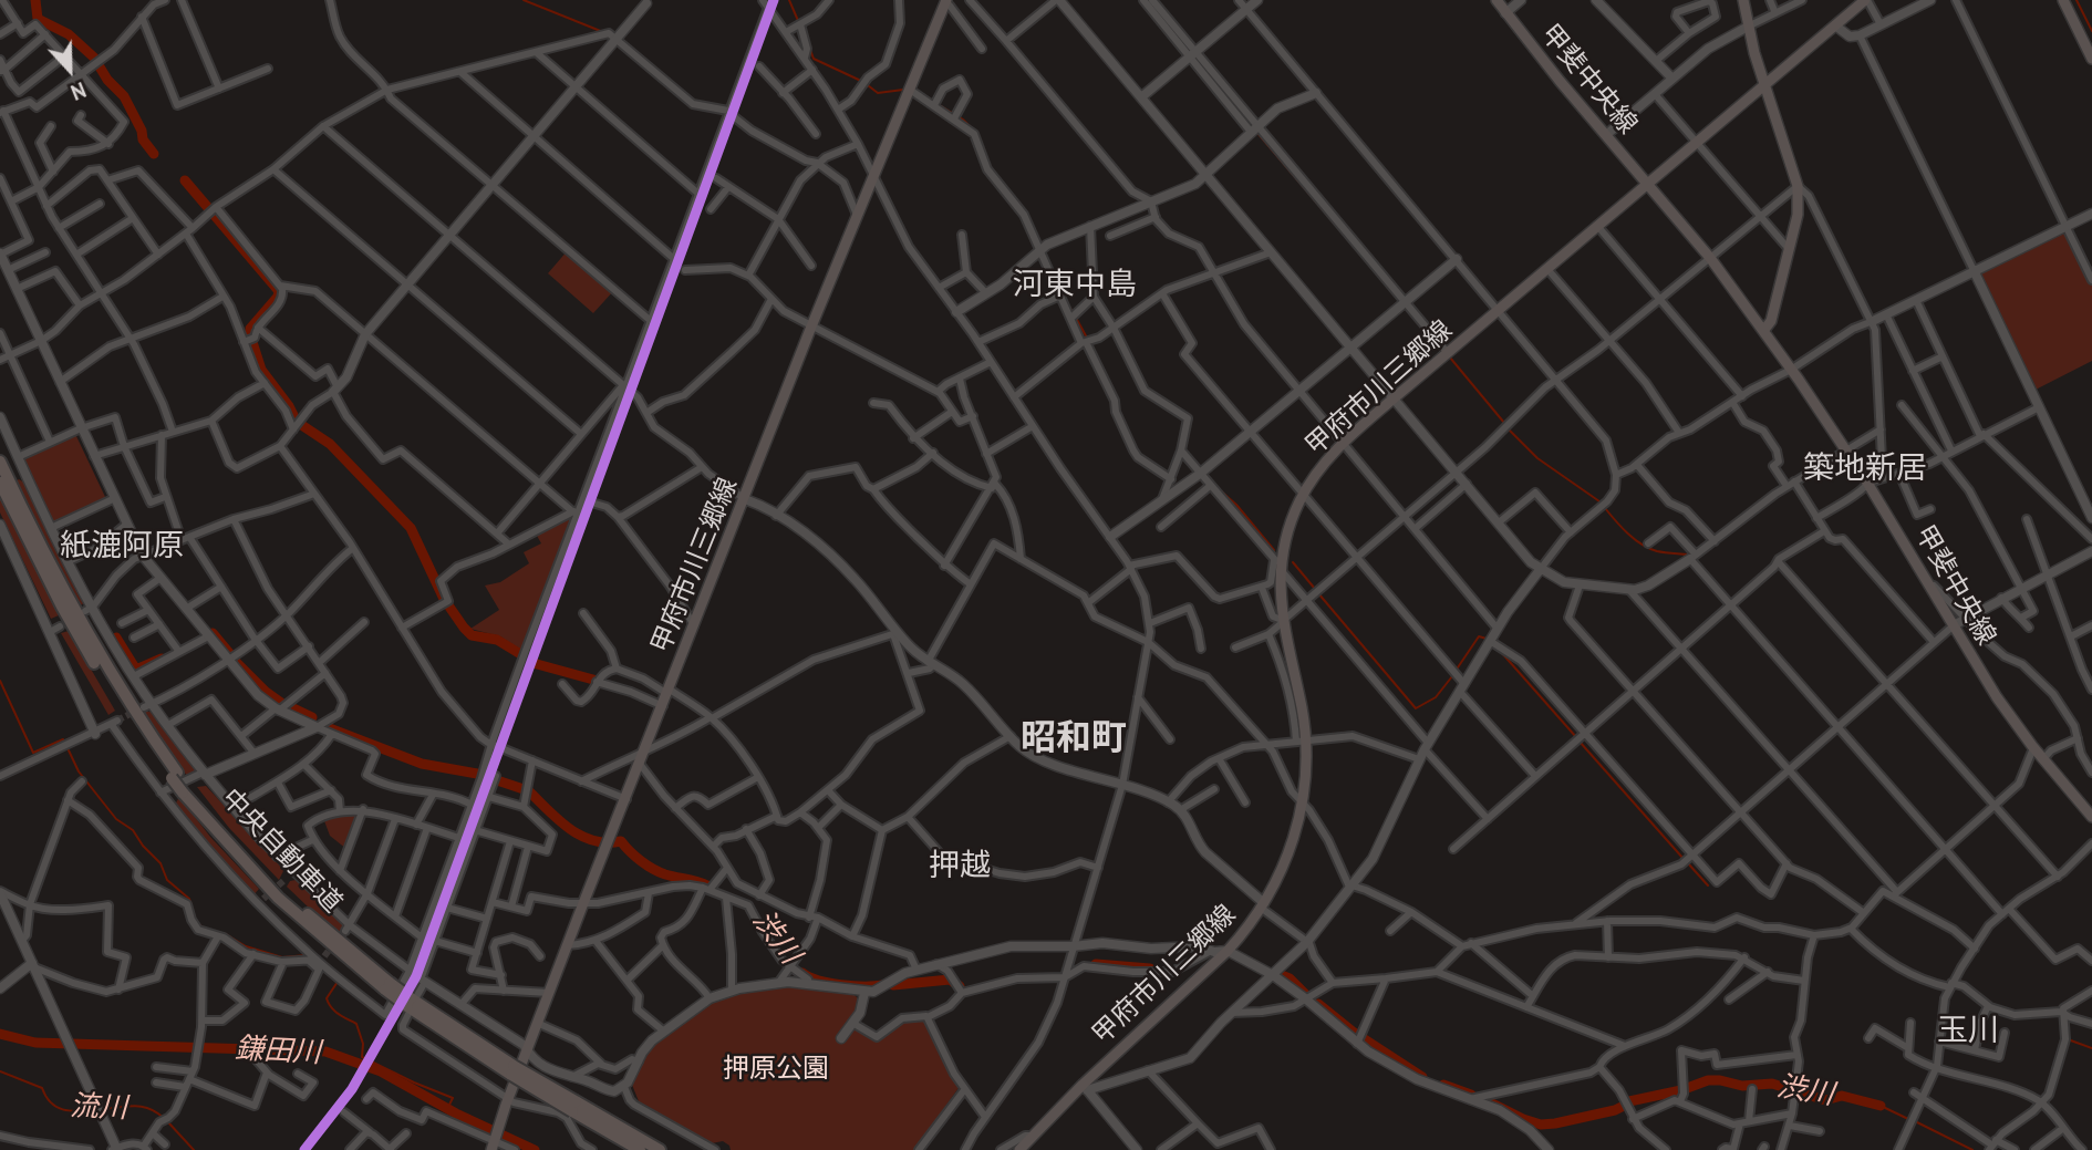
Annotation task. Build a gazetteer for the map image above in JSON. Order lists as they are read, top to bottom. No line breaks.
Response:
{"streets":{"highway":["中央自動車道"],"main road":["甲斐中央線","甲府市川三郷線"]},"crossings":[["甲斐中央線","甲府市川三郷線"]],"districts":["河東中島","築地新居","紙漉阿原","昭和町","押越","玉川"],"water":["渋川","鎌田川","流川"],"parks":["押原公園"],"north":"bottom"}
